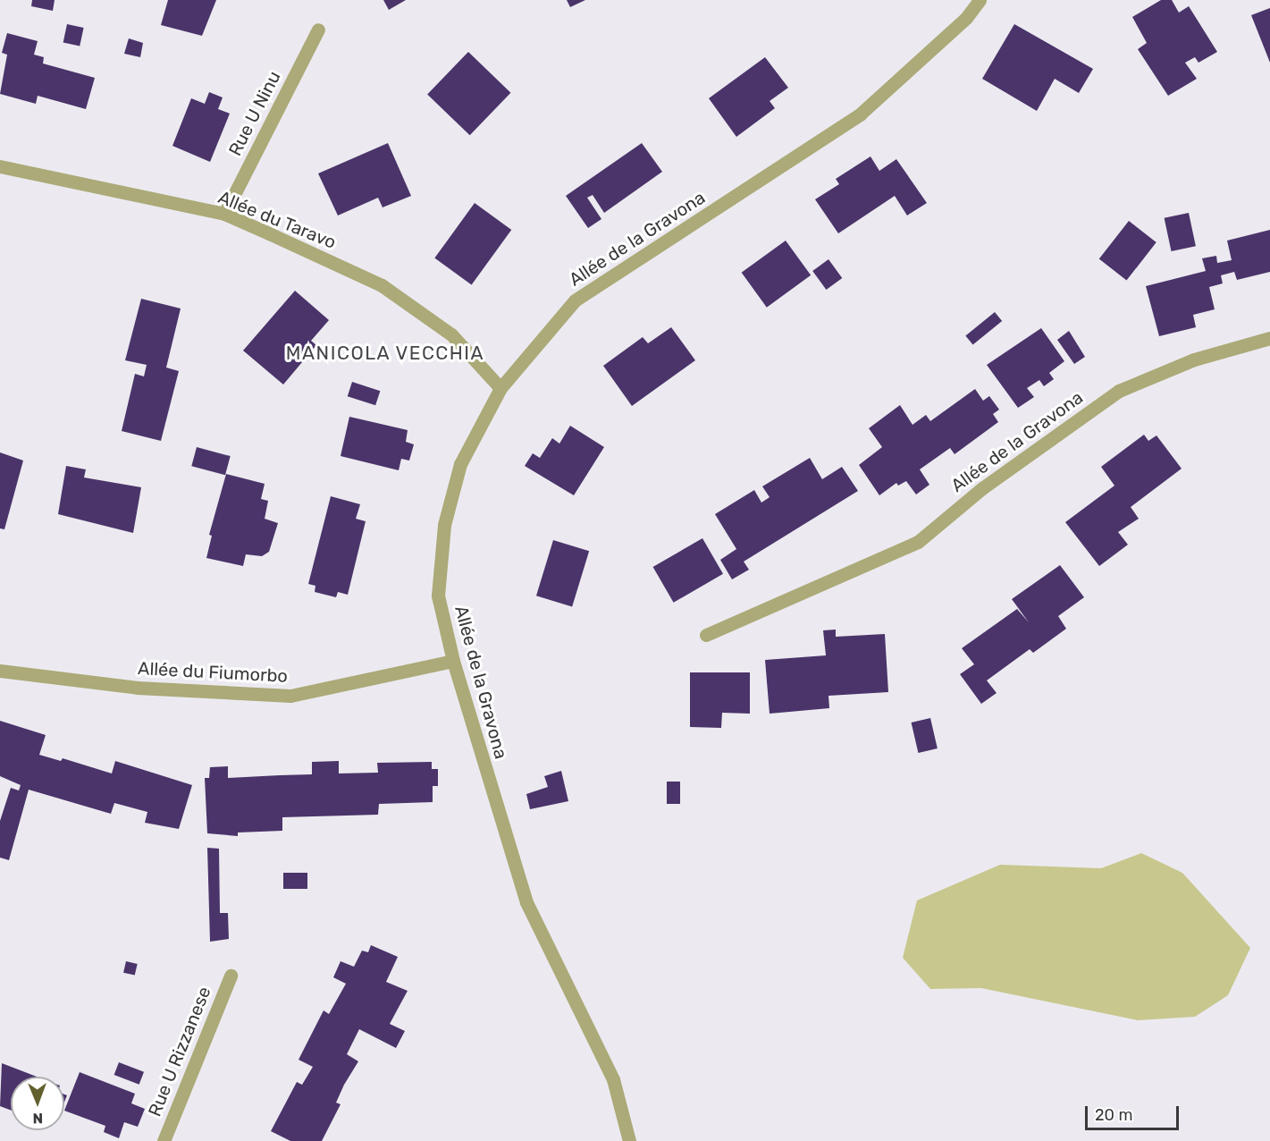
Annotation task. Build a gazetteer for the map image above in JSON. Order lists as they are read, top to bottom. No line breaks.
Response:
{"streets":{"street":["Rue U Ninu","Allée du Taravo","Allée de la Gravona","Allée du Fiumorbo","Rue U Rizzanese"]},"crossings":[["Rue U Ninu","Allée du Taravo"],["Allée du Taravo","Allée de la Gravona"],["Allée de la Gravona","Allée du Fiumorbo"]],"districts":["MANICOLA VECCHIA"],"scale_bar":"20 m","north":"bottom"}
